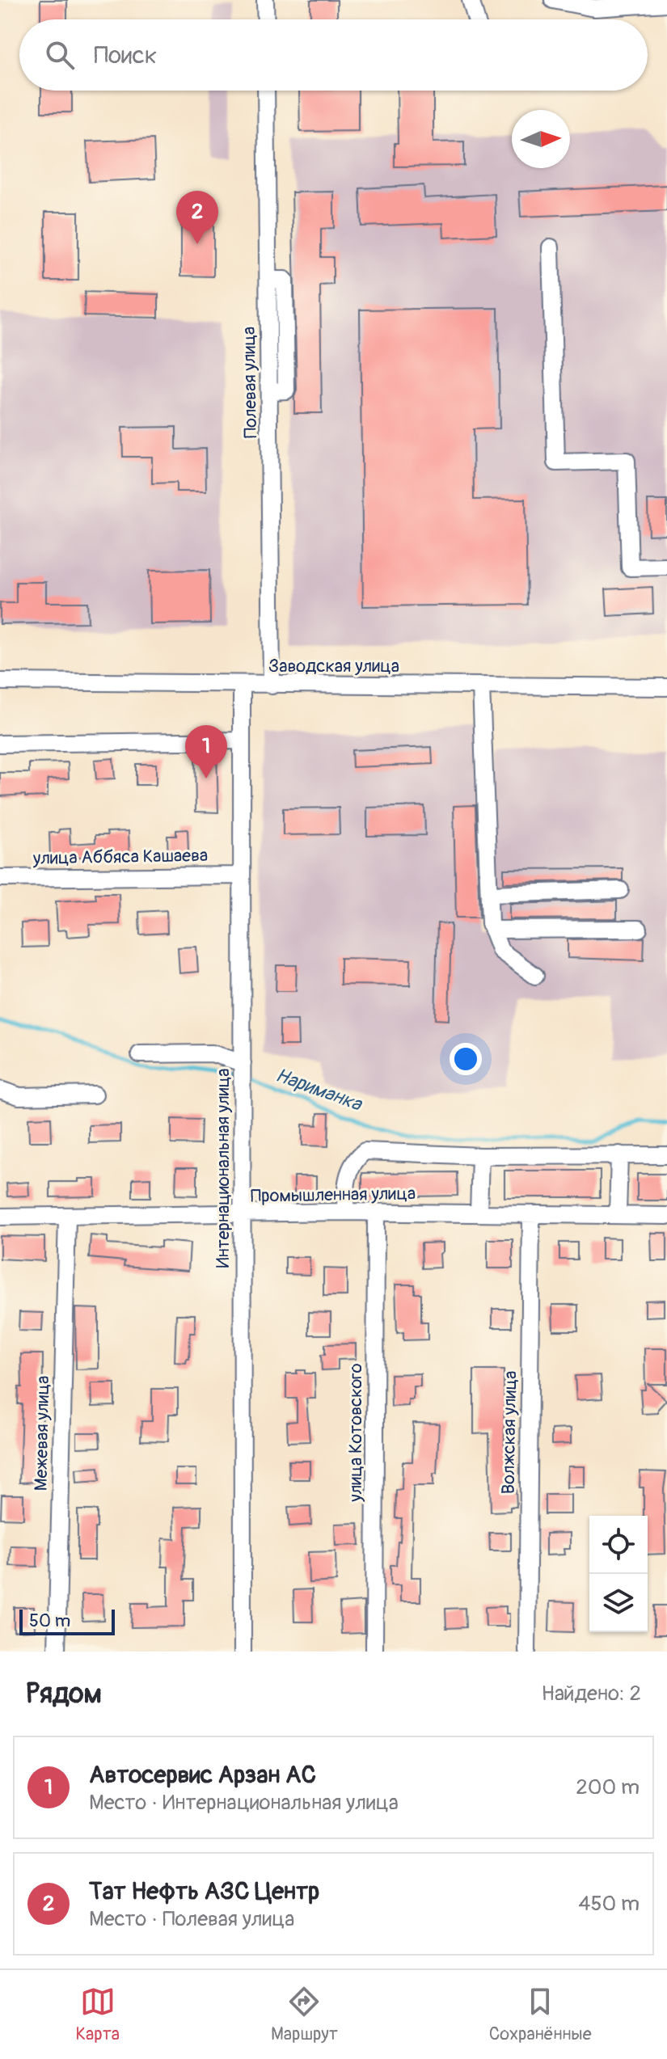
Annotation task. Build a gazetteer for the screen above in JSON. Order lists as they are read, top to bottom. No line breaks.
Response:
{"streets":{"street":["Полевая улица","Заводская улица","улица Аббяса Кашаева","Интернациональная улица","Промышленная улица","улица Котовского","Волжская улица","Межевая улица"]},"crossings":[["Полевая улица","Заводская улица"],["Заводская улица","Интернациональная улица"],["улица Аббяса Кашаева","Интернациональная улица"],["Интернациональная улица","Промышленная улица"],["Промышленная улица","улица Котовского"],["Промышленная улица","Волжская улица"],["Промышленная улица","Межевая улица"]],"water":["Нариманка"],"scale_bar":"50 m","north":"right","page":{"search":"Поиск","pins":["2","1"],"scale":"50 m","heading":["Рядом","Найдено: 2"],"list":[{"mark":"1","name":"Автосервис Арзан АС","note":"Место · Интернациональная улица","value":"200 m"},{"mark":"2","name":"Тат Нефть АЗС Центр","note":"Место · Полевая улица","value":"450 m"}],"nav":["Карта","Маршрут","Сохранённые"]}}
